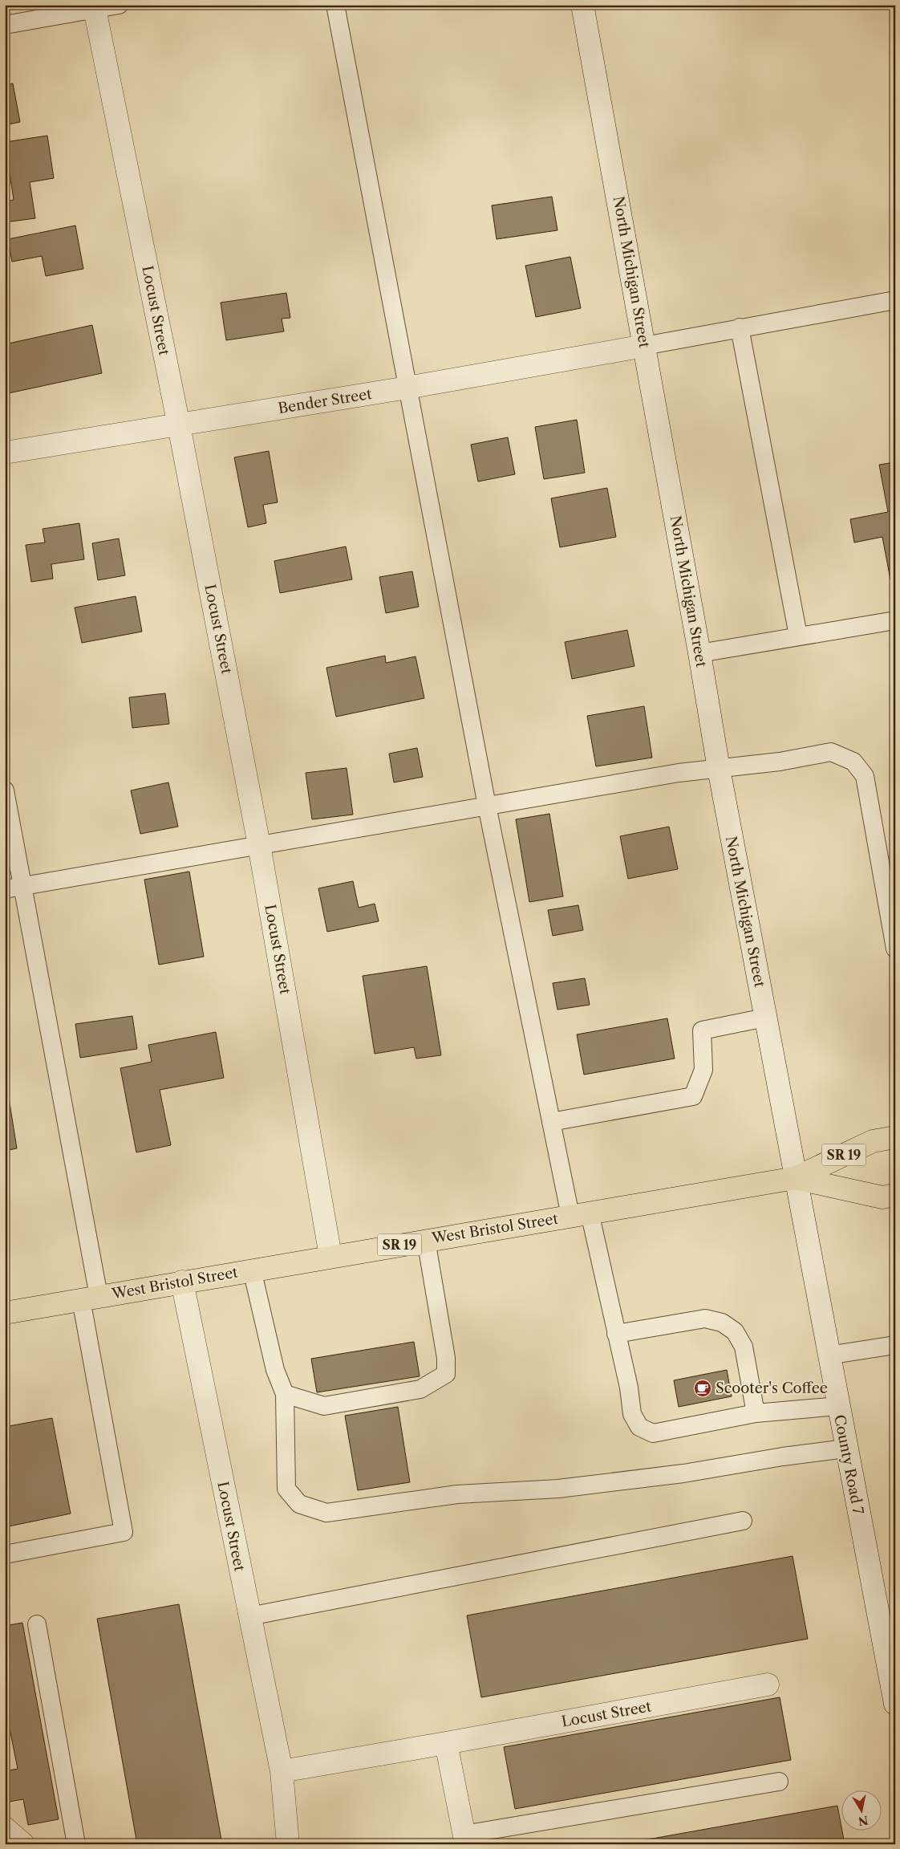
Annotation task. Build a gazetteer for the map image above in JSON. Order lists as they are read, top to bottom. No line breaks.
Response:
{"streets":{"main road":["SR 19","West Bristol Street"],"street":["North Michigan Street","Locust Street","Bender Street","County Road 7"]},"crossings":[["North Michigan Street","Bender Street"],["North Michigan Street","West Bristol Street"],["North Michigan Street","County Road 7"],["Locust Street","Bender Street"],["Locust Street","West Bristol Street"],["West Bristol Street","County Road 7"]],"places":{"cafe":["Scooter's Coffee"]},"north":"bottom"}
